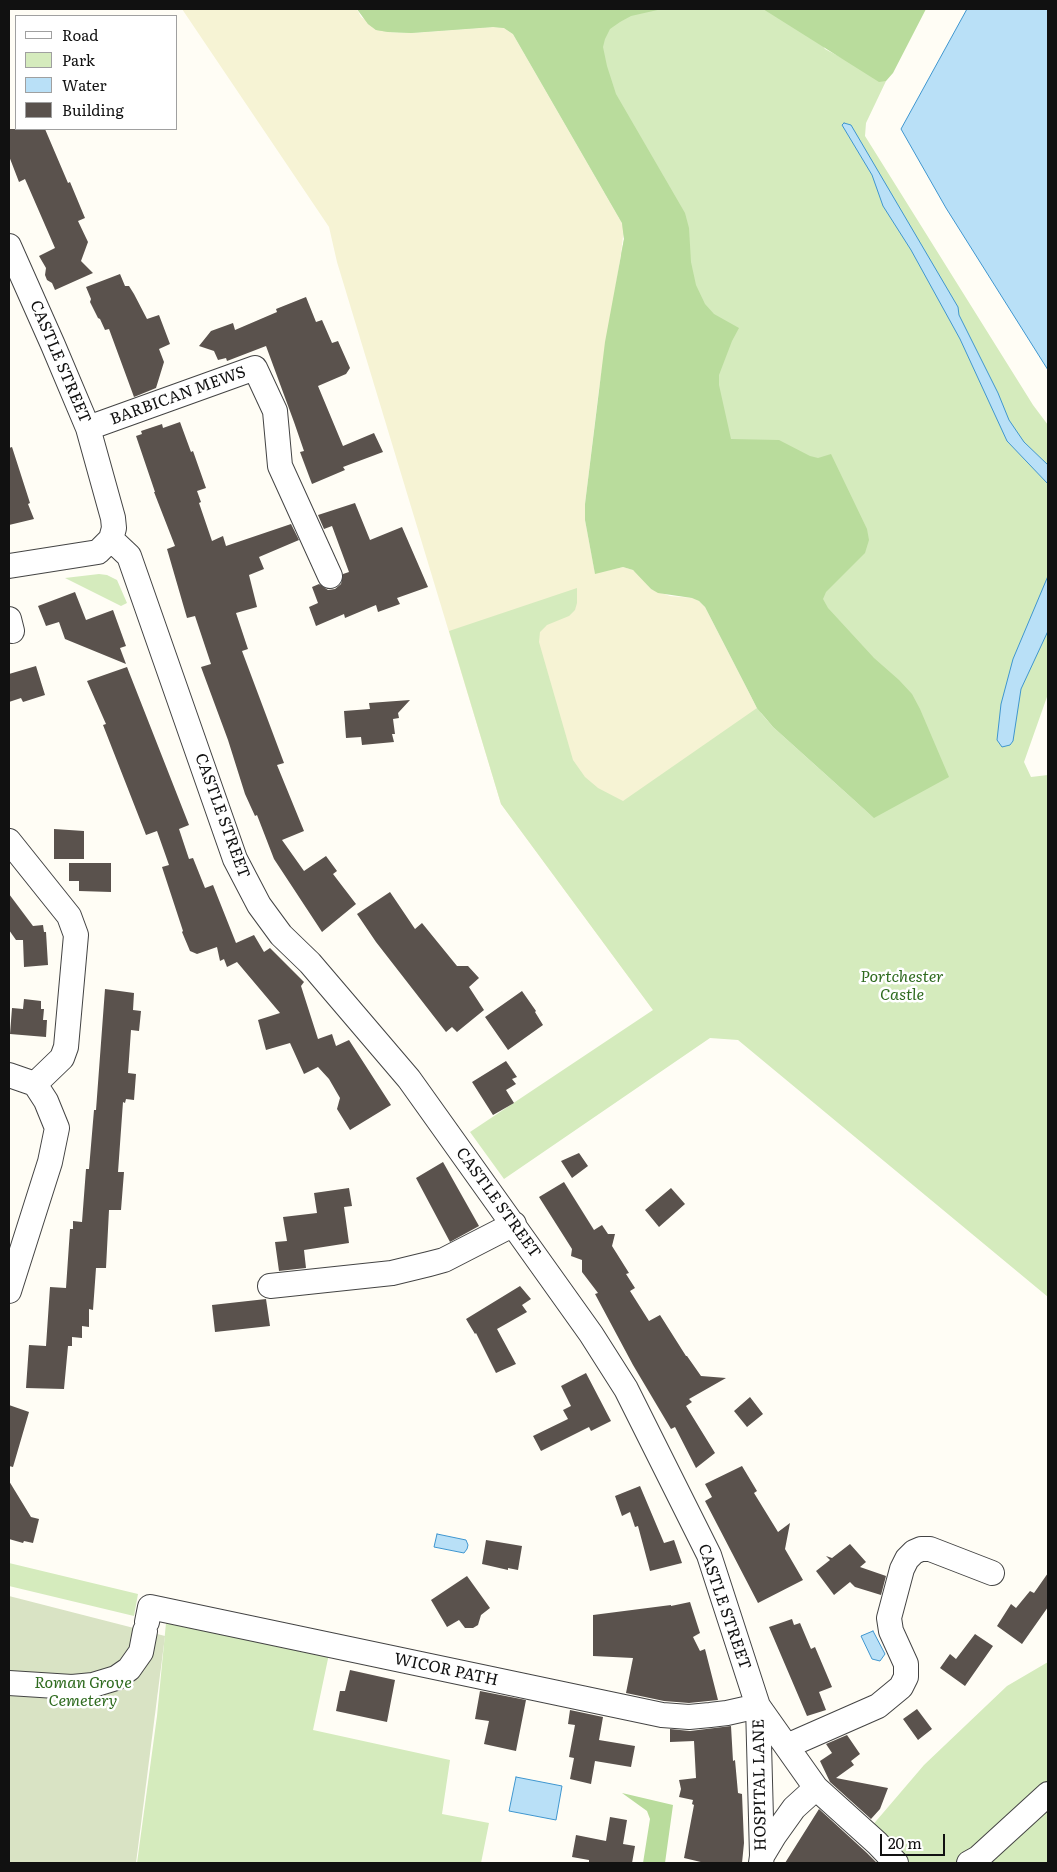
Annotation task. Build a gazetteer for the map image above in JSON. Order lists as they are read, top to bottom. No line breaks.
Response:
{"streets":{"street":["CASTLE STREET","BARBICAN MEWS","WICOR PATH","HOSPITAL LANE"]},"crossings":[["CASTLE STREET","BARBICAN MEWS"],["CASTLE STREET","WICOR PATH"],["CASTLE STREET","HOSPITAL LANE"],["WICOR PATH","HOSPITAL LANE"]],"parks":["Portchester Castle","Roman Grove Cemetery"],"legend":["Road","Park","Water","Building"],"scale_bar":"20 m"}
